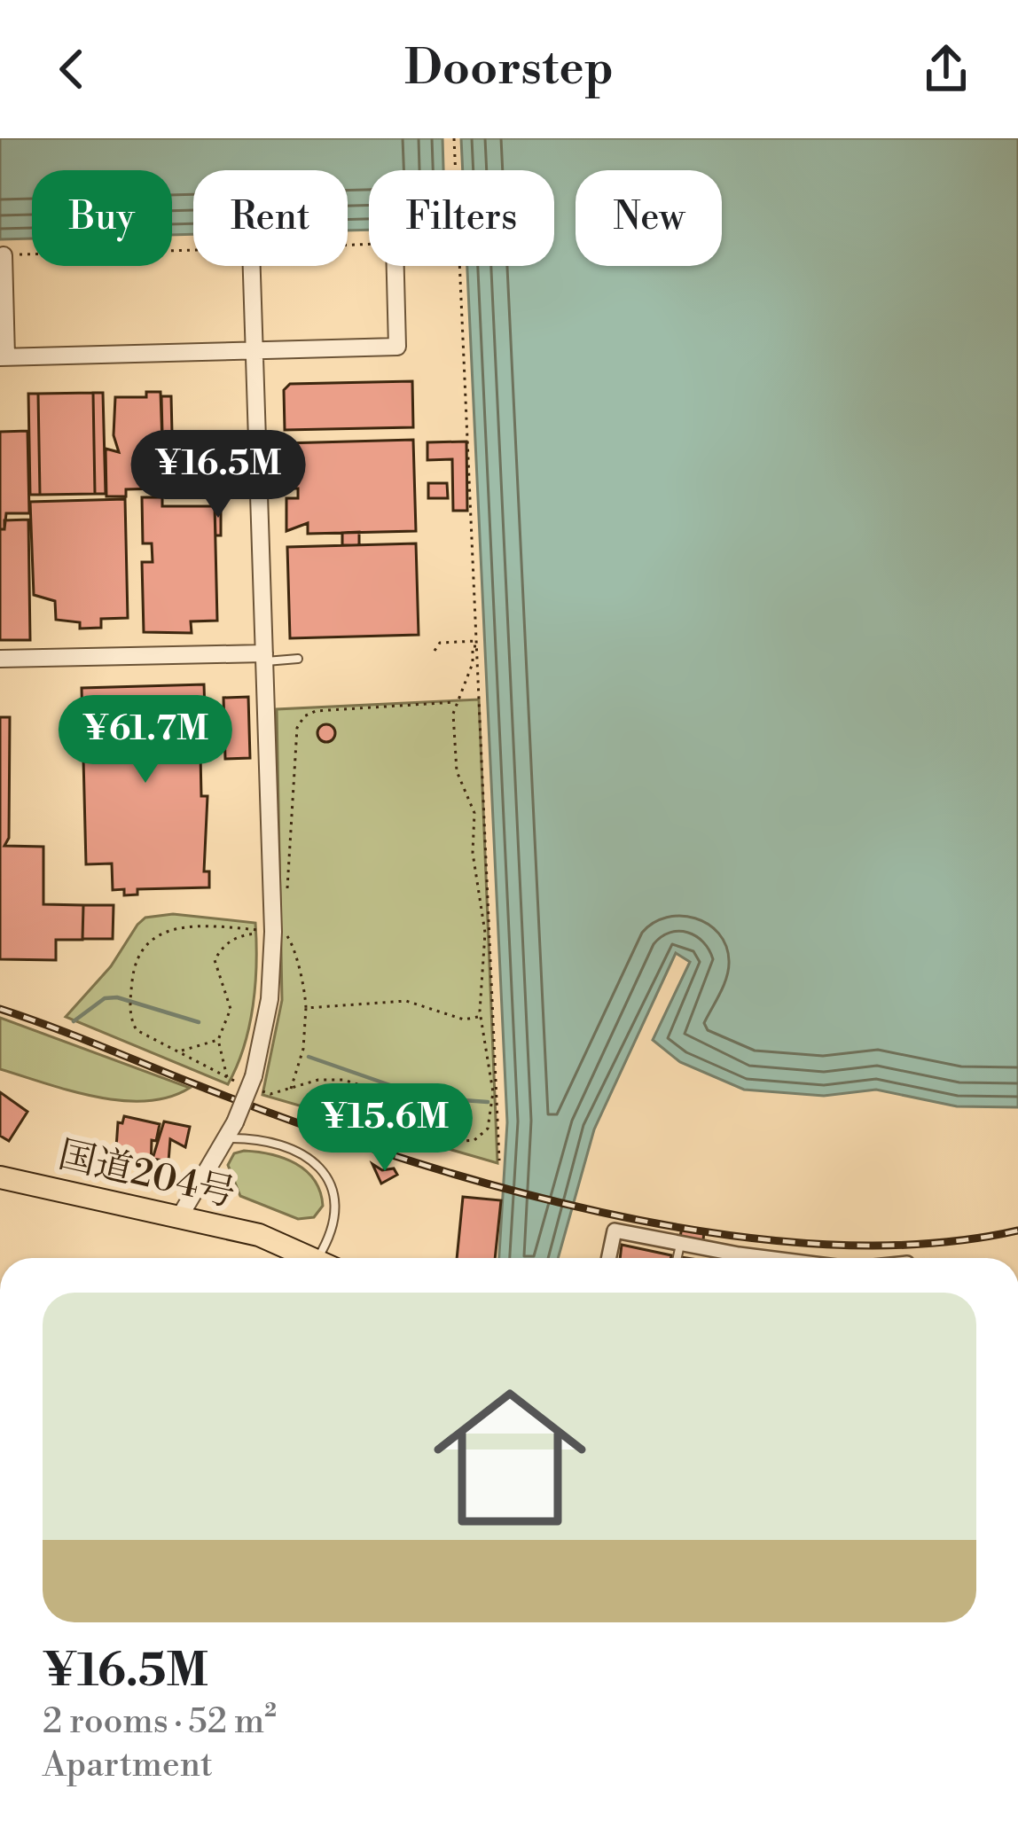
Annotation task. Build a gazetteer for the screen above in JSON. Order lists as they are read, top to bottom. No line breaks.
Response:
{"streets":{"highway":["国道204号"]},"page":{"header":"Doorstep","chip":["Buy","Rent","Filters","New"],"price":["¥16.5M","¥61.7M","¥15.6M"],"list":[{"name":"¥16.5M","note":"2 rooms · 52 m² · Apartment"}]}}
